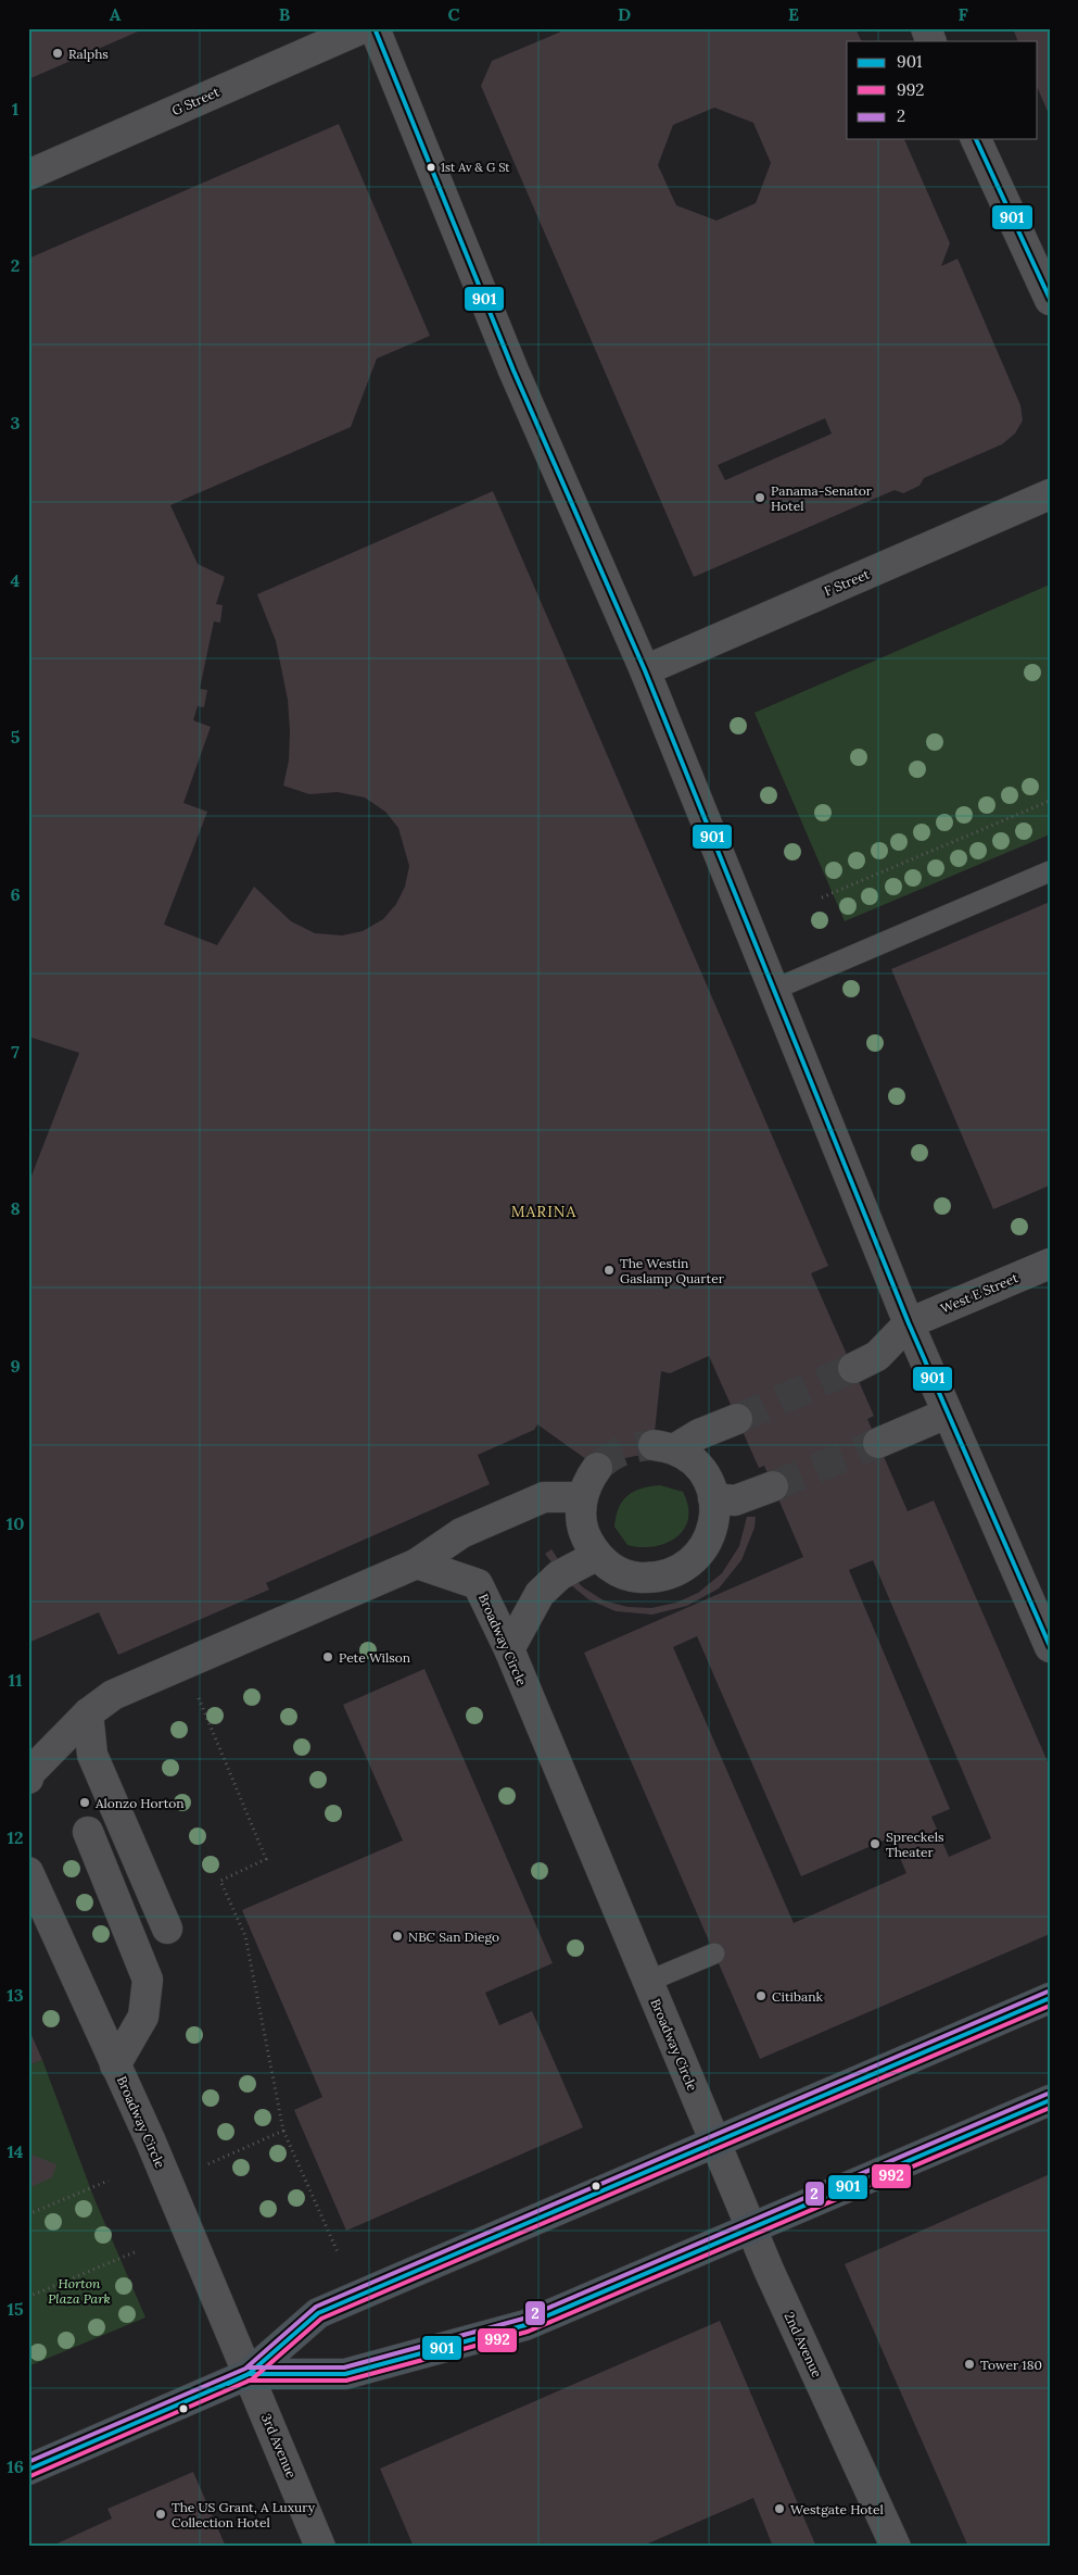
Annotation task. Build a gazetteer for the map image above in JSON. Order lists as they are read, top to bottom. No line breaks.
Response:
{"streets":{"street":["G Street","F Street","West E Street","Broadway Circle","2nd Avenue","3rd Avenue"]},"crossings":[["Broadway Circle","2nd Avenue"],["Broadway Circle","3rd Avenue"]],"districts":["MARINA"],"parks":["Horton Plaza Park"],"places":["Ralphs","1st Av & G St","Panama-Senator Hotel","The Westin Gaslamp Quarter","Pete Wilson","Alonzo Horton","Spreckels Theater","NBC San Diego","Citibank","Tower 180","Westgate Hotel","The US Grant, A Luxury Collection Hotel"],"lines":["transit line 901","transit line 2","transit line 992"],"legend":["901","992","2"],"grid":{"columns":["A","B","C","D","E","F"],"rows":["1","2","3","4","5","6","7","8","9","10","11","12","13","14","15","16"]}}
